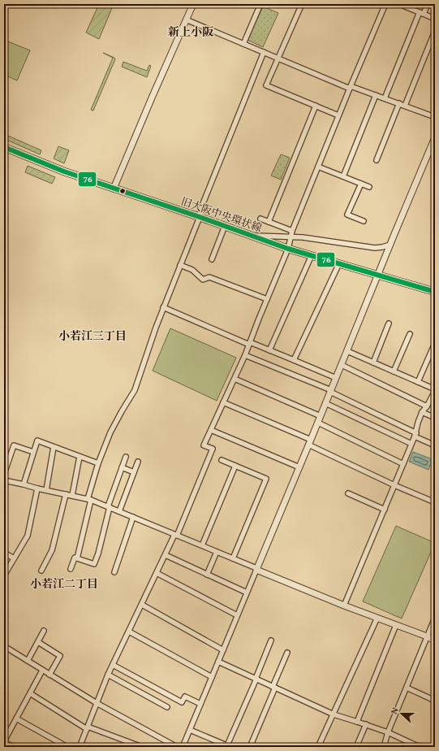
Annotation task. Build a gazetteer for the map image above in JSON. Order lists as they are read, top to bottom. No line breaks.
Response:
{"streets":{"main road":["旧大阪中央環状線"]},"districts":["新上小阪","小若江三丁目","小若江二丁目"],"lines":["transit line 76"],"north":"left"}
